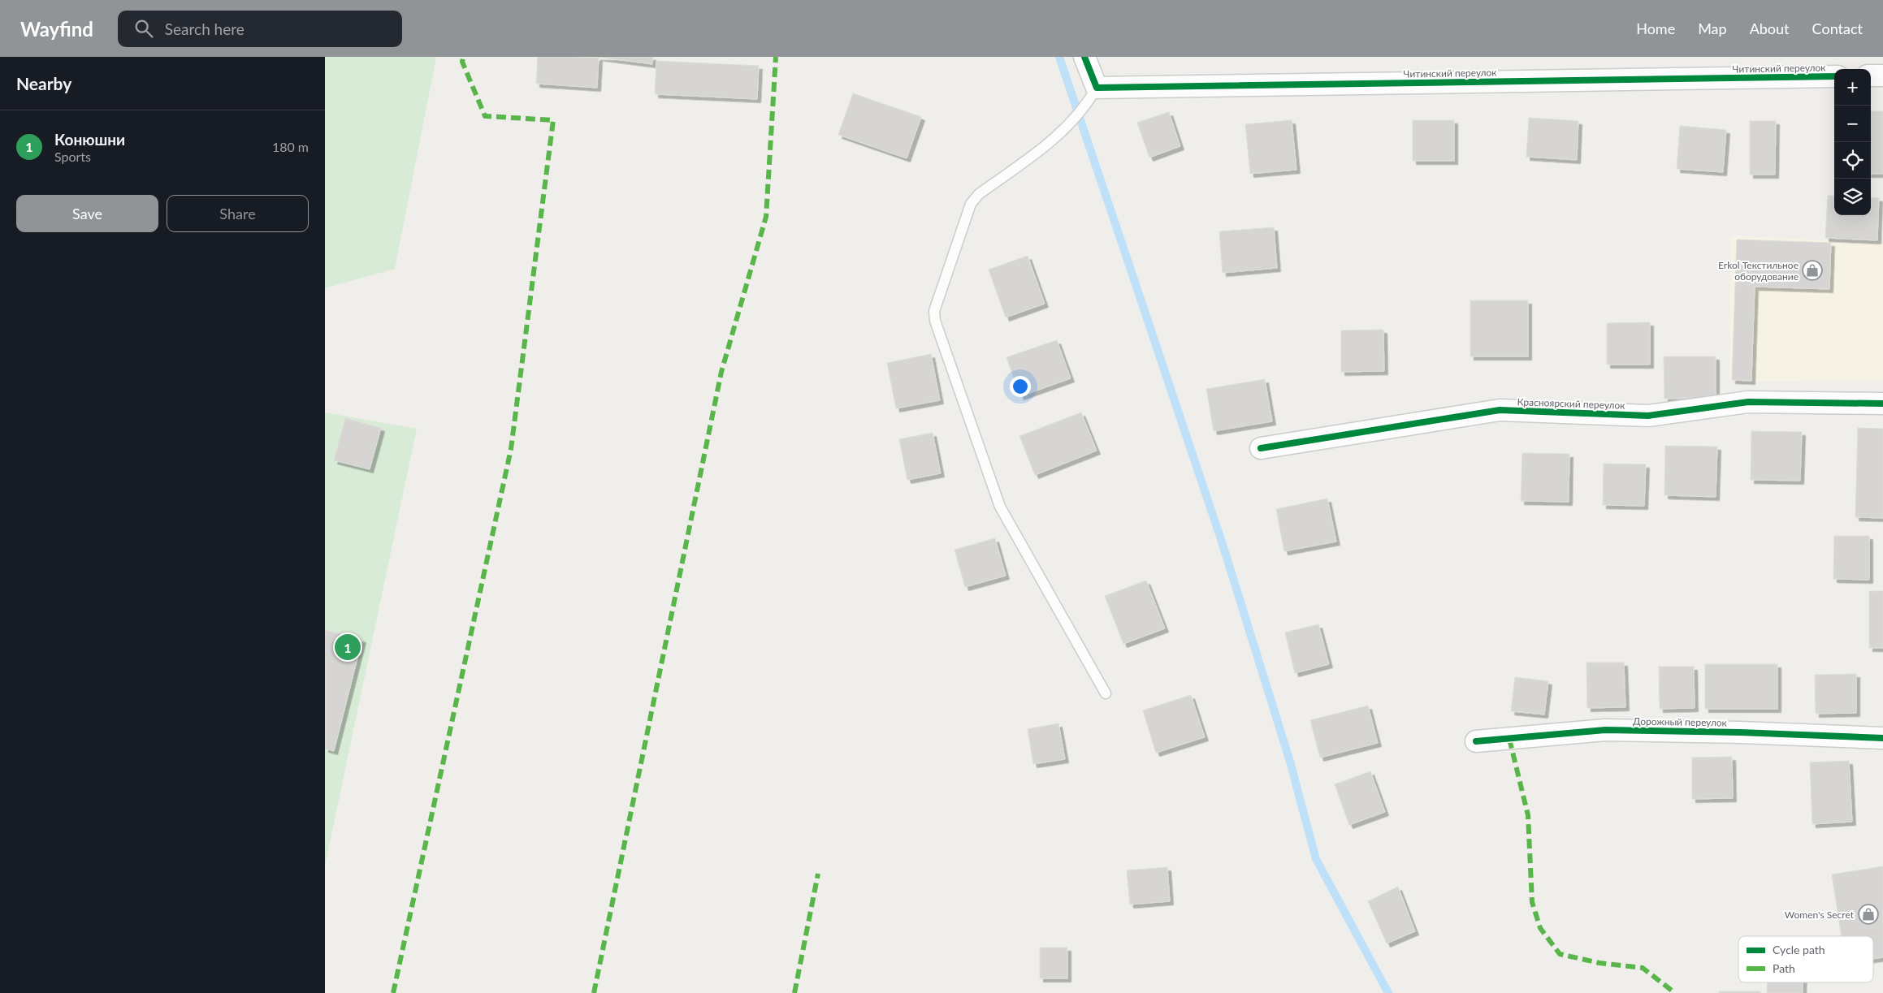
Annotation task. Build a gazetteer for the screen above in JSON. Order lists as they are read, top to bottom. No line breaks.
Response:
{"streets":{"street":["Читинский переулок","Красноярский переулок","Дорожный переулок"]},"places":{"shop":["Erkol Текстильное оборудование","Women's Secret"]},"legend":["Cycle path","Path"],"page":{"header":"Wayfind","search":"Search here","nav":["Home","Map","About","Contact"],"heading":"Nearby","map_buttons":["+","−"],"list":[{"mark":"1","name":"Конюшни","note":"Sports","value":"180 m"}],"buttons":["Save","Share"],"pins":"1"}}
